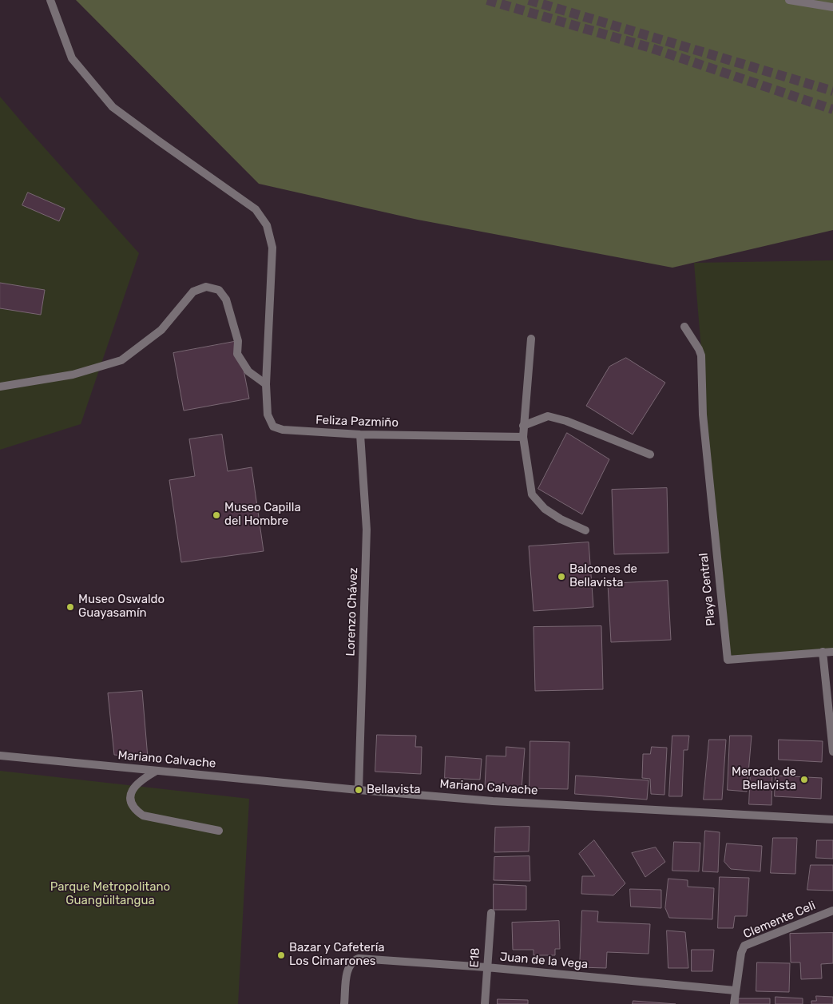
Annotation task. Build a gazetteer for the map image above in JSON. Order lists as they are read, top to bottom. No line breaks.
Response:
{"streets":{"street":["Feliza Pazmiño","Playa Central","Lorenzo Chávez","Mariano Calvache","Clemente Celi","E18","Juan de la Vega"]},"crossings":[["Feliza Pazmiño","Lorenzo Chávez"],["Lorenzo Chávez","Mariano Calvache"],["Clemente Celi","Juan de la Vega"],["E18","Juan de la Vega"]],"parks":["Parque Metropolitano Guangüiltangua"],"places":["Museo Capilla del Hombre","Balcones de Bellavista","Museo Oswaldo Guayasamín","Mercado de Bellavista","Bellavista","Bazar y Cafetería Los Cimarrones"]}
